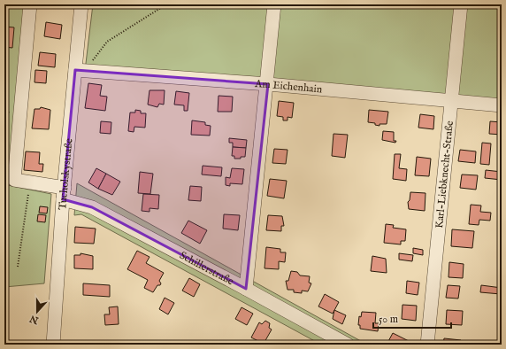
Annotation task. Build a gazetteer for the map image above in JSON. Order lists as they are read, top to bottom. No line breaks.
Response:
{"streets":{"street":["Am Eichenhain","Tucholskystraße","Karl-Liebknecht-Straße","Schillerstraße"]},"crossings":[["Am Eichenhain","Tucholskystraße"],["Am Eichenhain","Karl-Liebknecht-Straße"],["Tucholskystraße","Schillerstraße"]],"scale_bar":"50 m","north":"bottom"}
